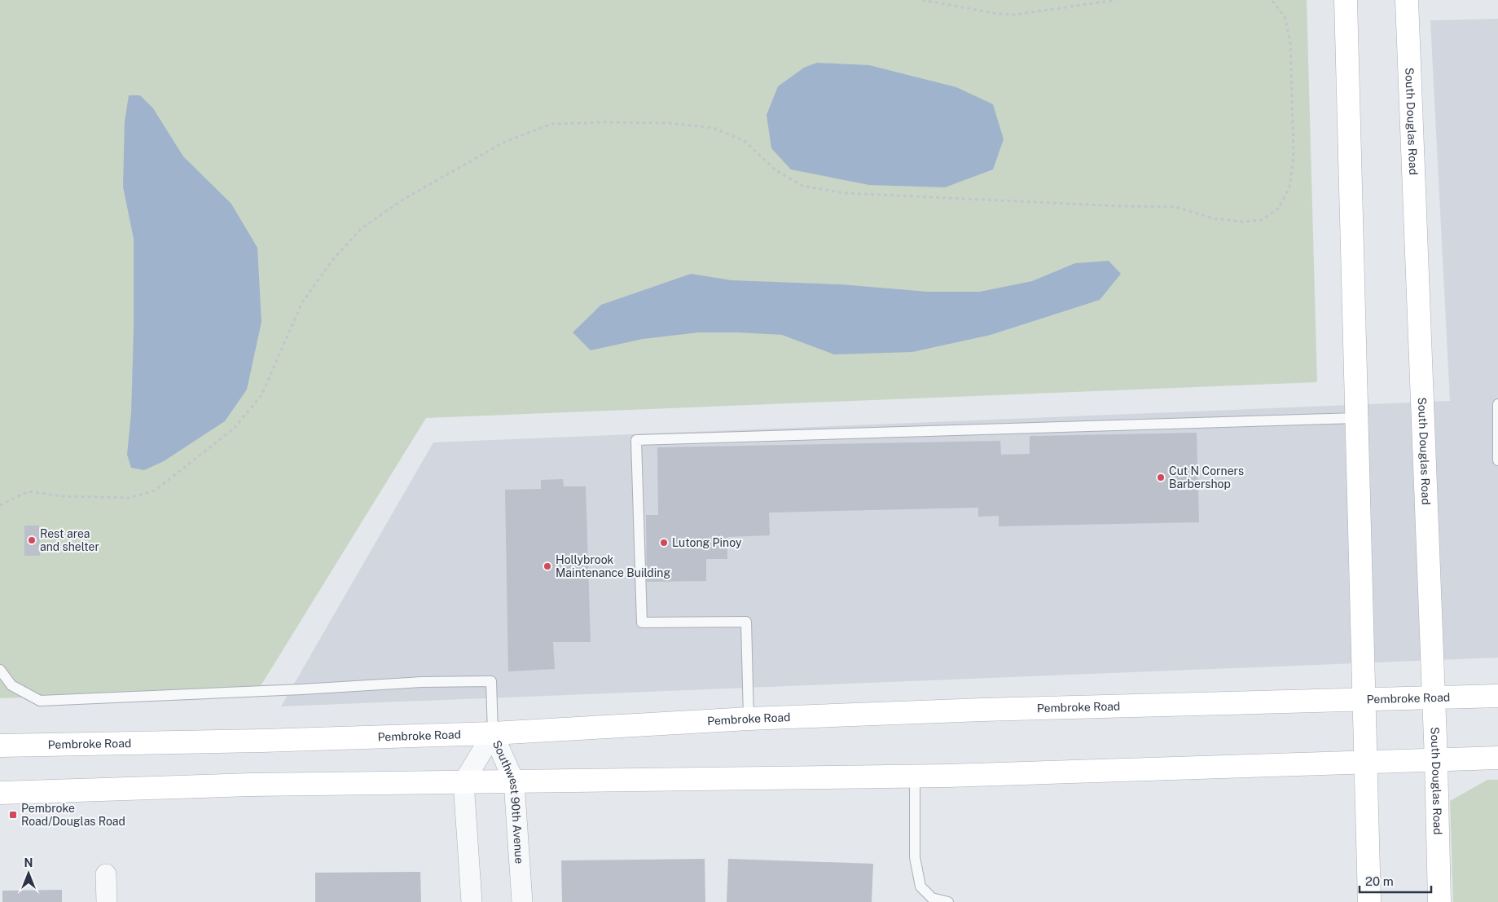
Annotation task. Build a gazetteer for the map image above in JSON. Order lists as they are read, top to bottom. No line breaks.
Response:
{"streets":{"main road":["South Douglas Road","Pembroke Road"],"street":["Southwest 90th Avenue"]},"crossings":[["South Douglas Road","Pembroke Road"],["Pembroke Road","Southwest 90th Avenue"]],"places":{"other":["Cut N Corners Barbershop","Rest area and shelter","Lutong Pinoy","Hollybrook Maintenance Building"],"transit":["Pembroke Road/Douglas Road"]},"scale_bar":"20 m","north":"top"}
